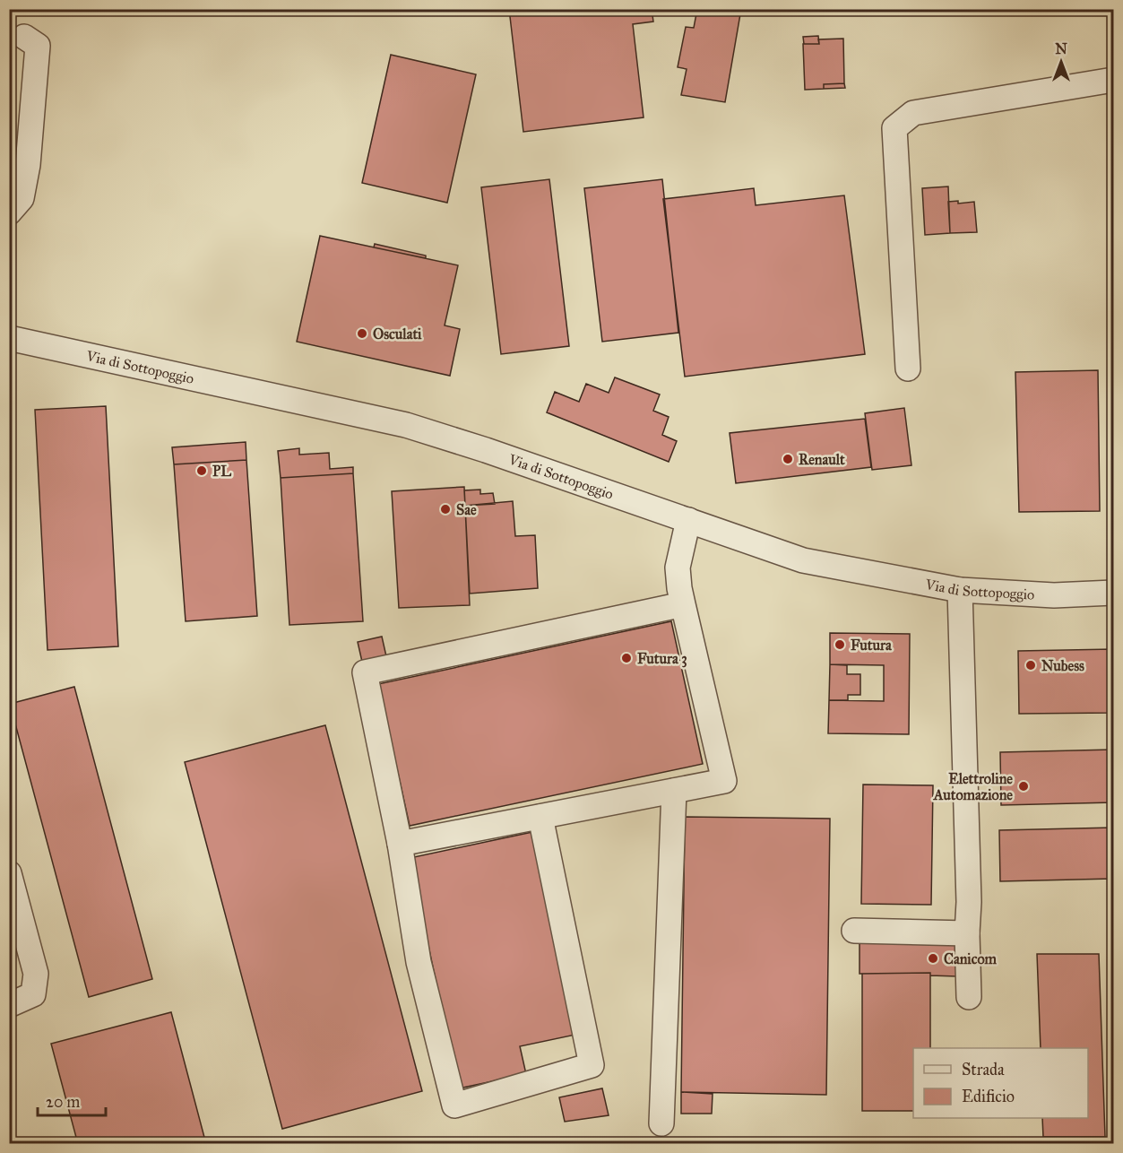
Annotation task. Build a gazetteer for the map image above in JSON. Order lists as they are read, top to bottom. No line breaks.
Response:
{"streets":{"street":["Via di Sottopoggio"]},"places":["Osculati","Renault","PL","Sae","Futura","Futura 3","Nubess","Elettroline Automazione","Canicom"],"legend":["Strada","Edificio"],"scale_bar":"20 m","north":"top"}
